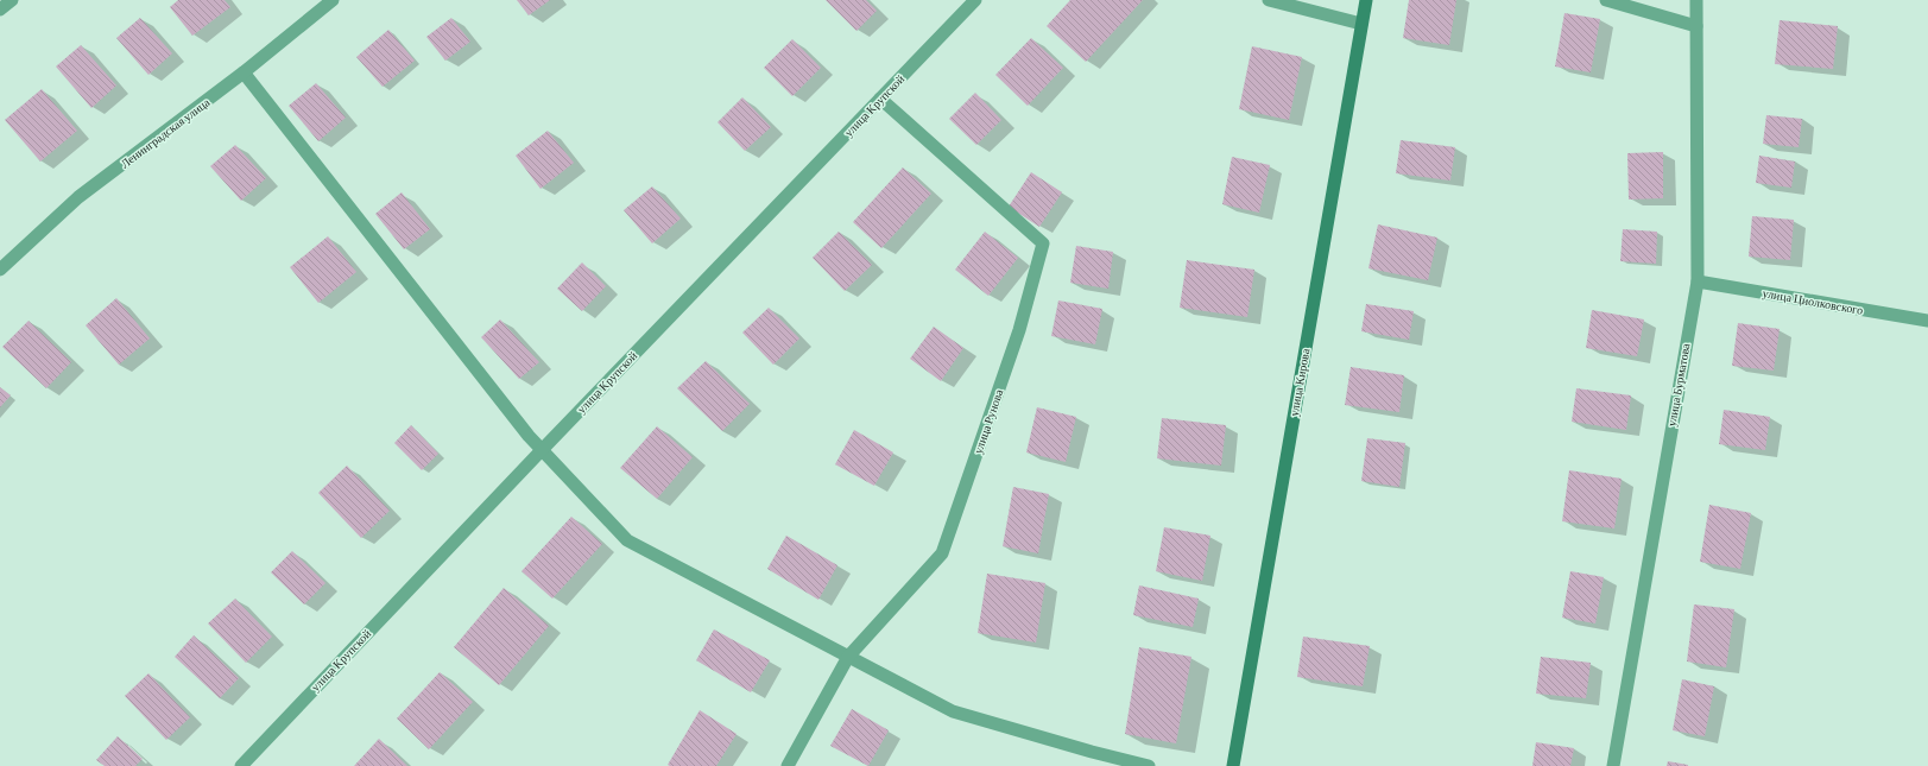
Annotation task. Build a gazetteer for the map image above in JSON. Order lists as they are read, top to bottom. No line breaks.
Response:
{"streets":{"main road":["улица Кирова"],"street":["улица Крупской","Ленинградская улица","улица Циолковского","улица Бурматова","улица Рунова"]},"crossings":[["улица Крупской","улица Рунова"],["улица Циолковского","улица Бурматова"]]}
